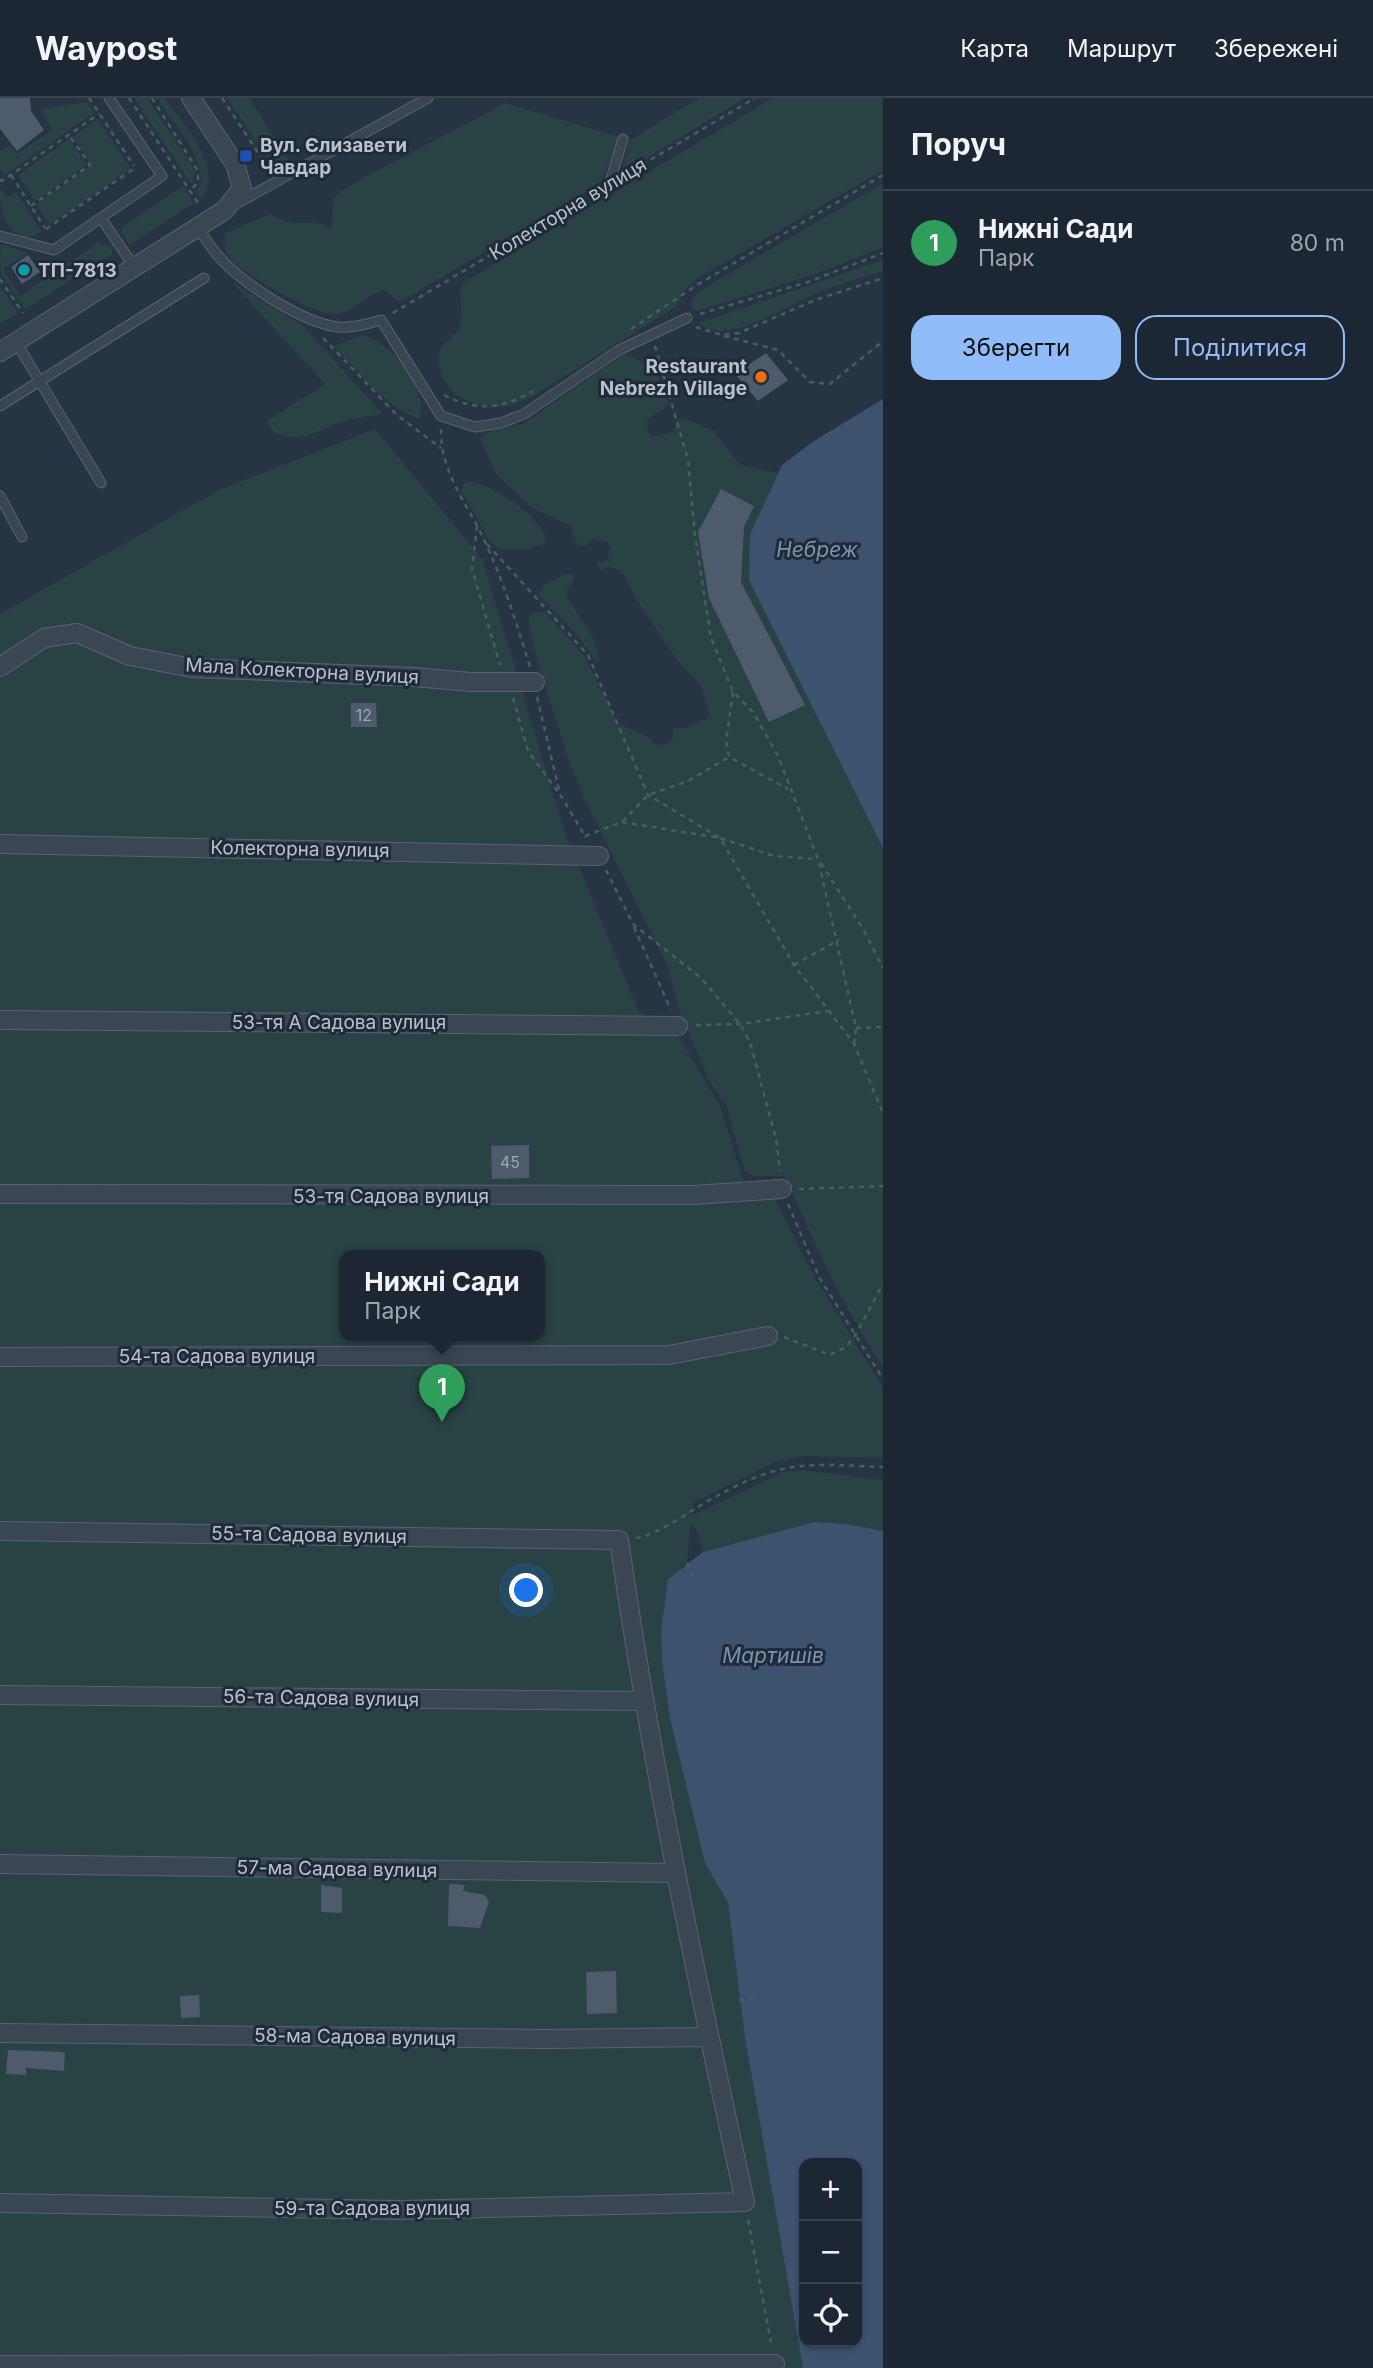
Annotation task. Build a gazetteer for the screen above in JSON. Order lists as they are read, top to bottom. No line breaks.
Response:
{"streets":{"street":["Колекторна вулиця","Мала Колекторна вулиця","53-тя А Садова вулиця","53-тя Садова вулиця","54-та Садова вулиця","55-та Садова вулиця","56-та Садова вулиця","57-ма Садова вулиця","58-ма Садова вулиця","59-та Садова вулиця"]},"water":["Небреж","Мартишів"],"places":{"transit":["Вул. Єлизавети Чавдар"],"other":["ТП-7813","Restaurant Nebrezh Village"]},"house_numbers":["12","45"],"page":{"header":"Waypost","nav":["Карта","Маршрут","Збережені"],"heading":"Поруч","list":[{"mark":"1","name":"Нижні Сади","note":"Парк","value":"80 m"}],"buttons":["Зберегти","Поділитися"],"popup":["Нижні Сади","Парк"],"pins":"1","map_buttons":["+","−"]}}
